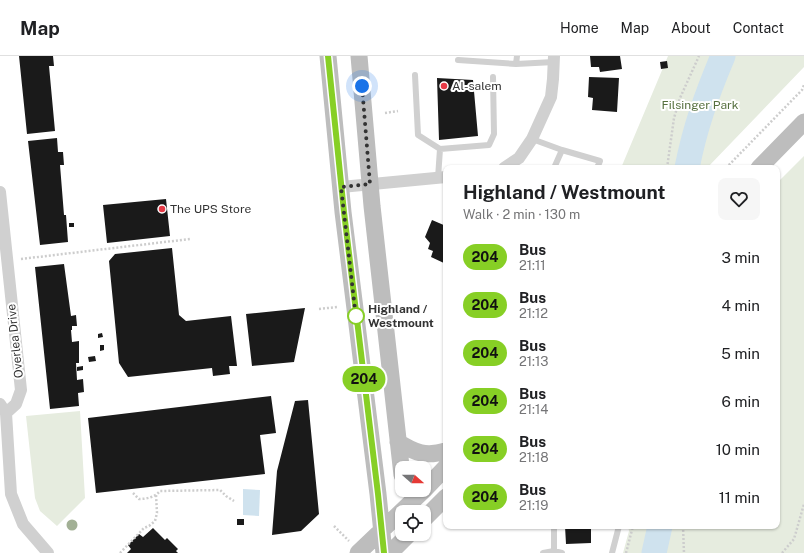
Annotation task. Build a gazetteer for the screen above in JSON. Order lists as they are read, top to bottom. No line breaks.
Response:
{"streets":{"street":["Overlea Drive"]},"parks":["Filsinger Park"],"places":["Al-salem","The UPS Store","Highland / Westmount"],"lines":["bus line 204"],"north":"right","page":{"header":"Map","nav":["Home","Map","About","Contact"],"on_map":"204","heading":["Highland / Westmount","Walk · 2 min · 130 m"],"list":[{"mark":"204","name":"Bus","note":"21:11","value":"3 min"},{"mark":"204","name":"Bus","note":"21:12","value":"4 min"},{"mark":"204","name":"Bus","note":"21:13","value":"5 min"},{"mark":"204","name":"Bus","note":"21:14","value":"6 min"},{"mark":"204","name":"Bus","note":"21:18","value":"10 min"},{"mark":"204","name":"Bus","note":"21:19","value":"11 min"}]}}
